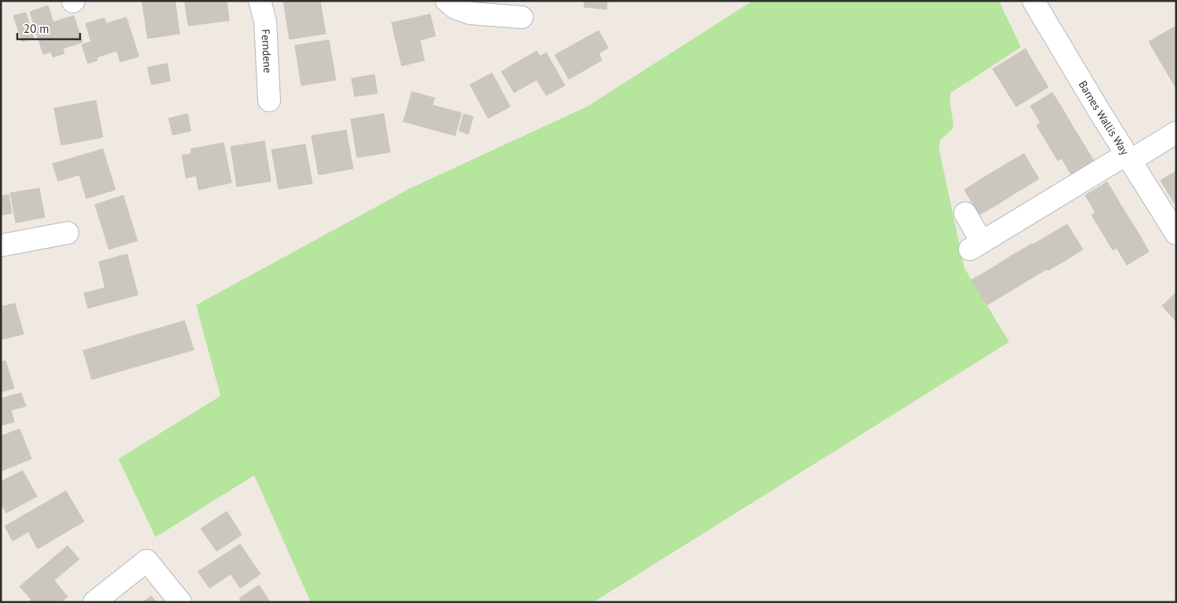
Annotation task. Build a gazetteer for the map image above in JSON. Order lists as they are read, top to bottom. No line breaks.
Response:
{"streets":{"street":["Ferndene","Barnes Wallis Way"]},"scale_bar":"20 m"}
